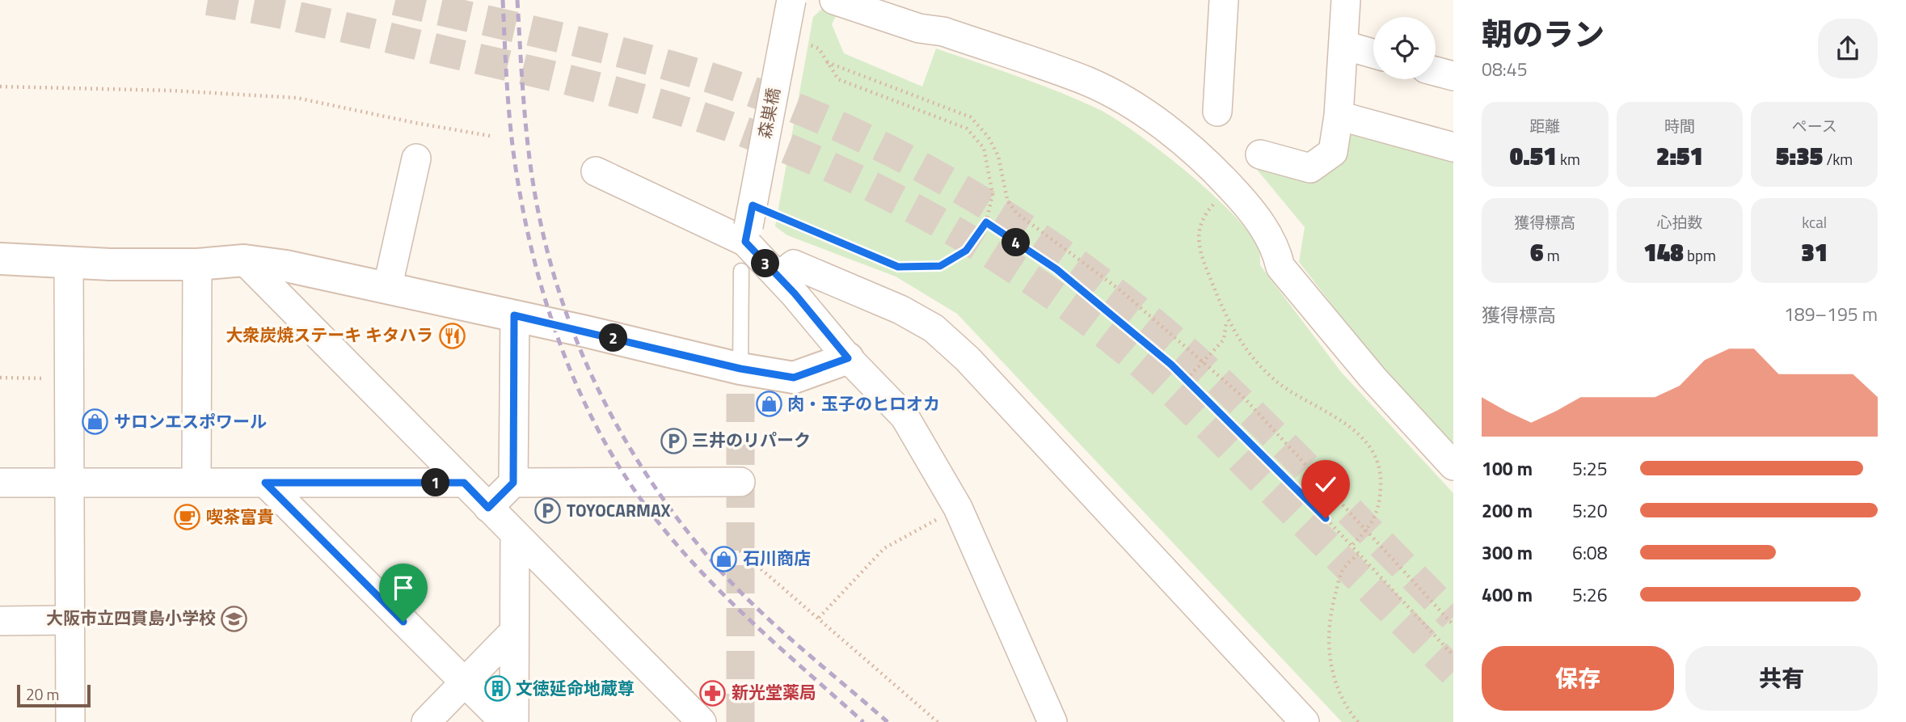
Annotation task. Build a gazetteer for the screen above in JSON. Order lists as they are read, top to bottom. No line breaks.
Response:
{"streets":{"street":["森巣橋"]},"places":{"restaurant":["大衆炭焼ステーキ キタハラ"],"shop":["肉・玉子のヒロオカ","サロンエスポワール","石川商店"],"parking":["三井のリパーク","TOYOCARMAX"],"cafe":["喫茶富貴"],"school or university":["大阪市立四貫島小学校"],"building":["文徳延命地蔵尊"],"pharmacy":["新光堂薬局"]},"scale_bar":"20 m","page":{"heading":["朝のラン","08:45"],"stats":[["距離","0.51 km"],["時間","2:51"],["ペース","5:35 /km"],["獲得標高","6 m"],["心拍数","148 bpm"],["kcal","31"]],"pins":["4","3","2","1"],"chart":["獲得標高","189–195 m"],"list":[{"name":"100 m","note":"5:25"},{"name":"200 m","note":"5:20"},{"name":"300 m","note":"6:08"},{"name":"400 m","note":"5:26"}],"buttons":["保存","共有"],"scale":"20 m"}}
